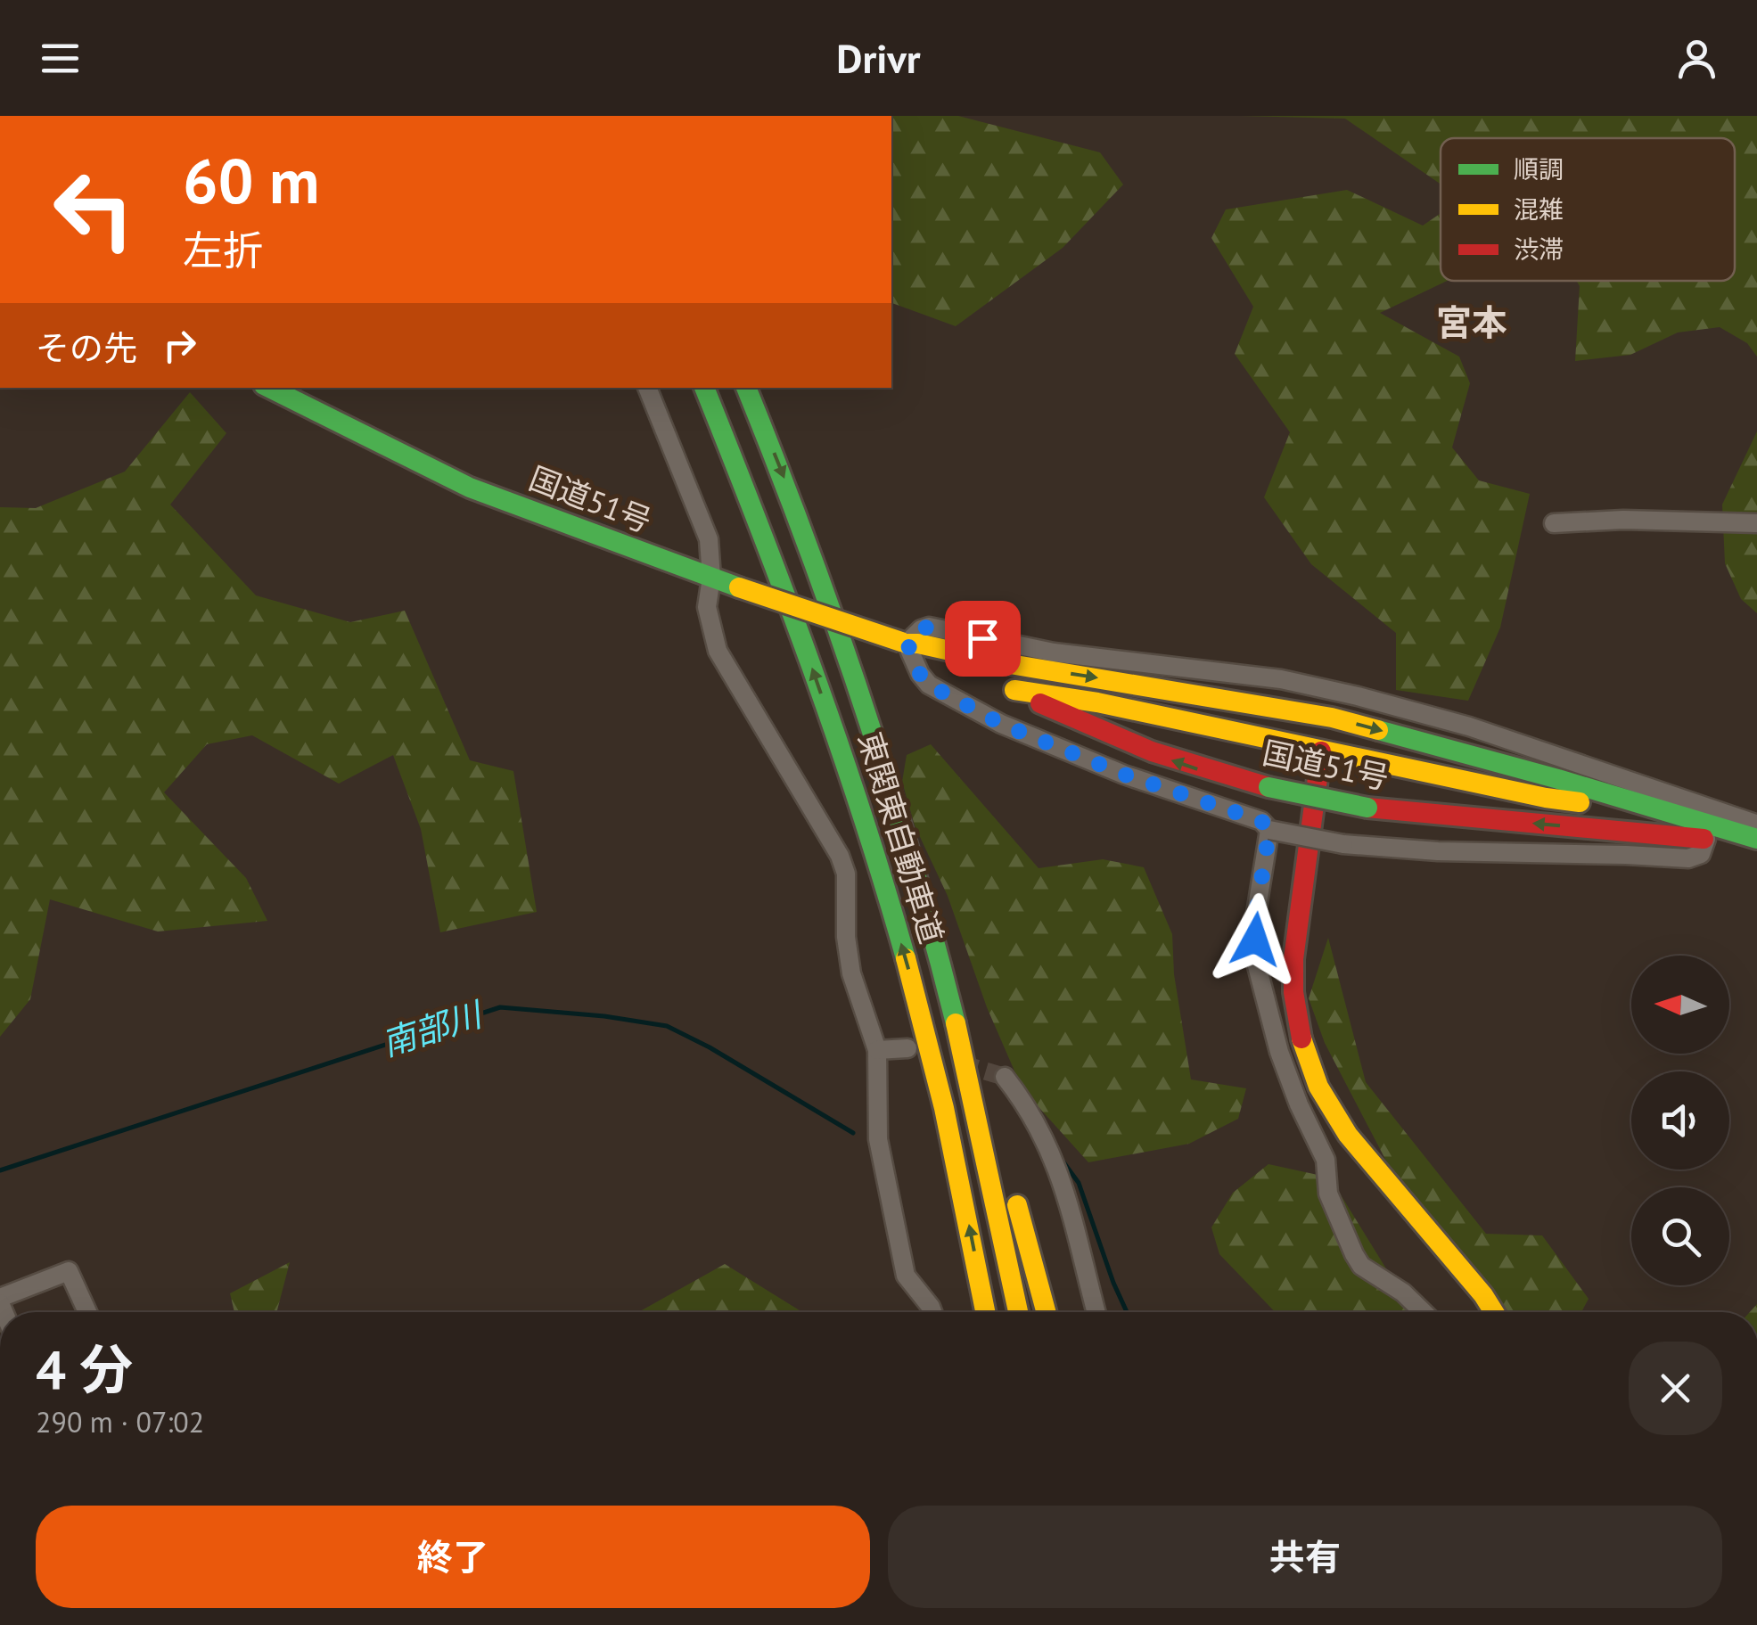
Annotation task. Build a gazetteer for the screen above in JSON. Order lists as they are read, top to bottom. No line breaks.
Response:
{"streets":{"highway":["国道51号","東関東自動車道"]},"districts":["宮本"],"water":["南部川"],"legend":["順調","混雑","渋滞"],"north":"left","page":{"header":"Drivr","turn":["60 m","左折"],"then":"その先","heading":["4 分","290 m · 07:02"],"buttons":["終了","共有"]}}
